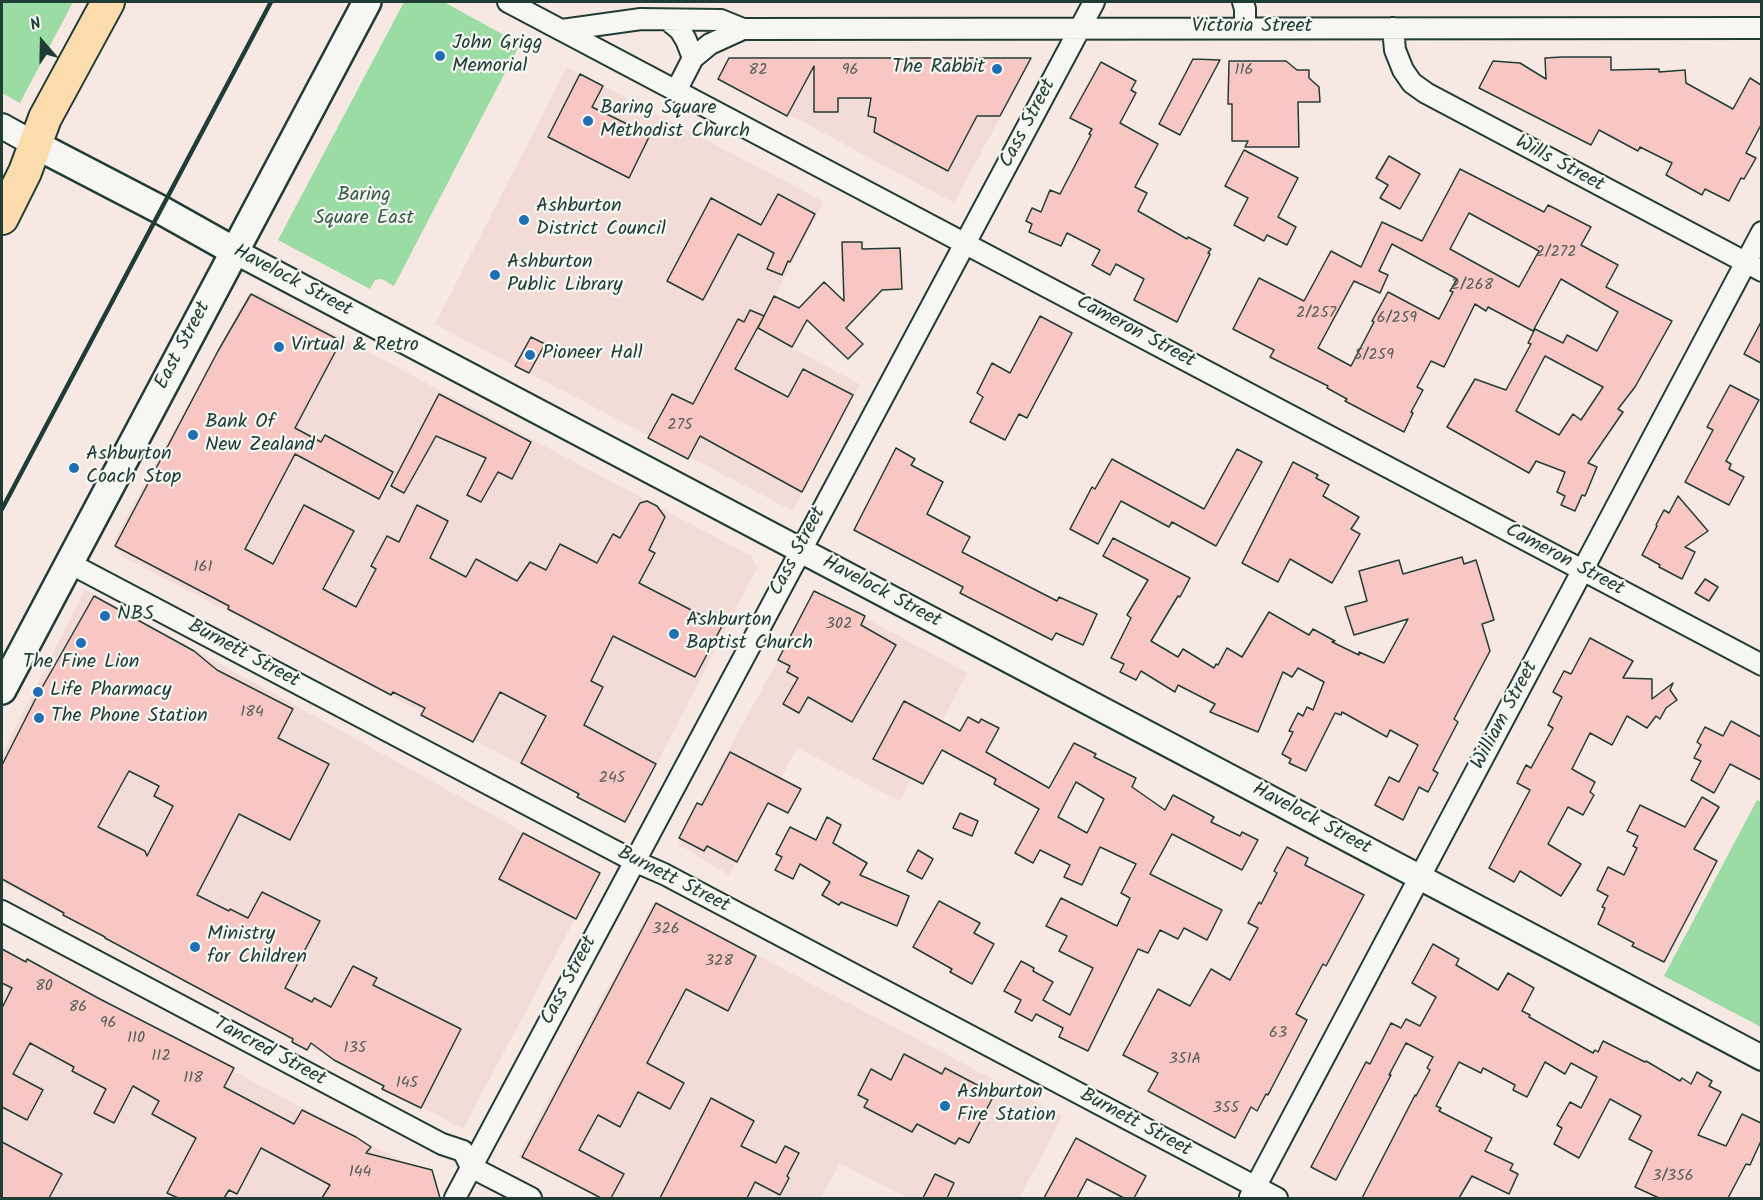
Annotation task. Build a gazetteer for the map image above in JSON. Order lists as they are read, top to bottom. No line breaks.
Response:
{"streets":{"main road":["Havelock Street","East Street"],"street":["Victoria Street","Cass Street","Wills Street","Cameron Street","Burnett Street","William Street","Tancred Street"]},"crossings":[["Victoria Street","Cass Street"],["Victoria Street","Wills Street"],["Victoria Street","Cameron Street"],["Cass Street","Havelock Street"],["Cass Street","Cameron Street"],["Cass Street","Burnett Street"],["Cass Street","Tancred Street"],["Wills Street","William Street"],["Havelock Street","East Street"],["Havelock Street","William Street"],["Cameron Street","William Street"],["East Street","Burnett Street"],["Burnett Street","William Street"]],"parks":["Baring Square East"],"places":["John Grigg Memorial","The Rabbit","Baring Square Methodist Church","Ashburton District Council","Ashburton Public Library","Virtual & Retro","Pioneer Hall","Bank Of New Zealand","Ashburton Coach Stop","NBS","Ashburton Baptist Church","The Fine Lion","Life Pharmacy","The Phone Station","Ministry for Children","Ashburton Fire Station"],"house_numbers":["82","96","116","2/272","2/268","2/257","6/259","5/259","275","161","302","184","245","326","328","80","86","96","63","110","135","112","351A","118","145","355","144","3/356"],"north":"top"}
